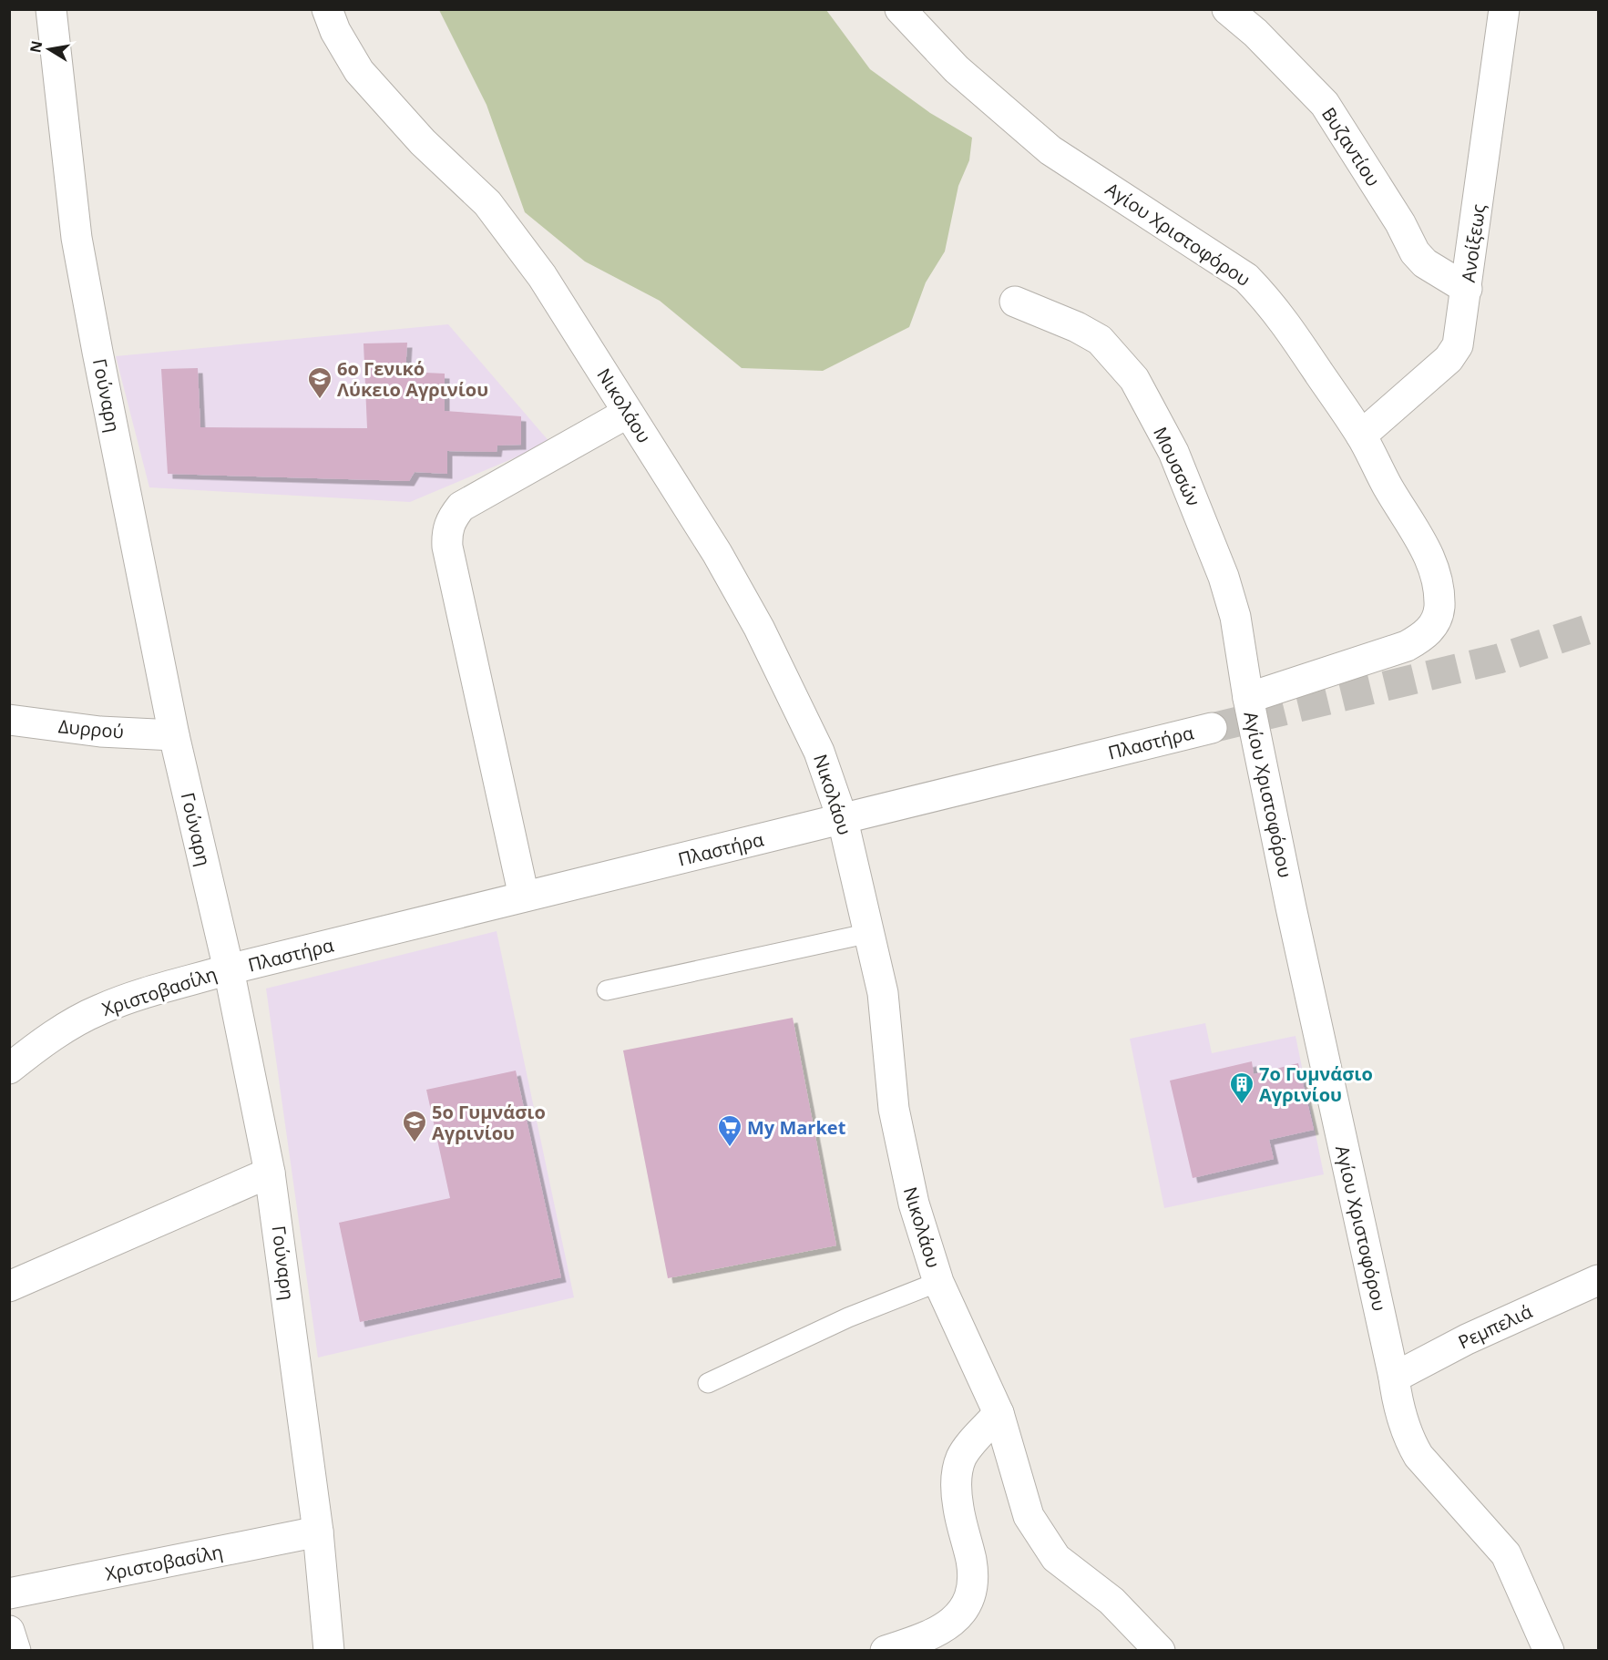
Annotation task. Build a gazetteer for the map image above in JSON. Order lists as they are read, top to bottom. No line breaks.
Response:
{"streets":{"street":["Βυζαντίου","Αγίου Χριστοφόρου","Ανοίξεως","Γούναρη","Νικολάου","Μουσσών","Δυρρού","Πλαστήρα","Χριστοβασίλη","Ρεμπελιά"]},"crossings":[["Βυζαντίου","Ανοίξεως"],["Αγίου Χριστοφόρου","Ανοίξεως"],["Αγίου Χριστοφόρου","Μουσσών"],["Αγίου Χριστοφόρου","Ρεμπελιά"],["Γούναρη","Δυρρού"],["Γούναρη","Πλαστήρα"],["Γούναρη","Χριστοβασίλη"],["Νικολάου","Πλαστήρα"],["Πλαστήρα","Χριστοβασίλη"]],"places":{"school or university":["6ο Γενικό Λύκειο Αγρινίου","5ο Γυμνάσιο Αγρινίου"],"building":["7ο Γυμνάσιο Αγρινίου"],"supermarket":["My Market"]},"north":"left"}
